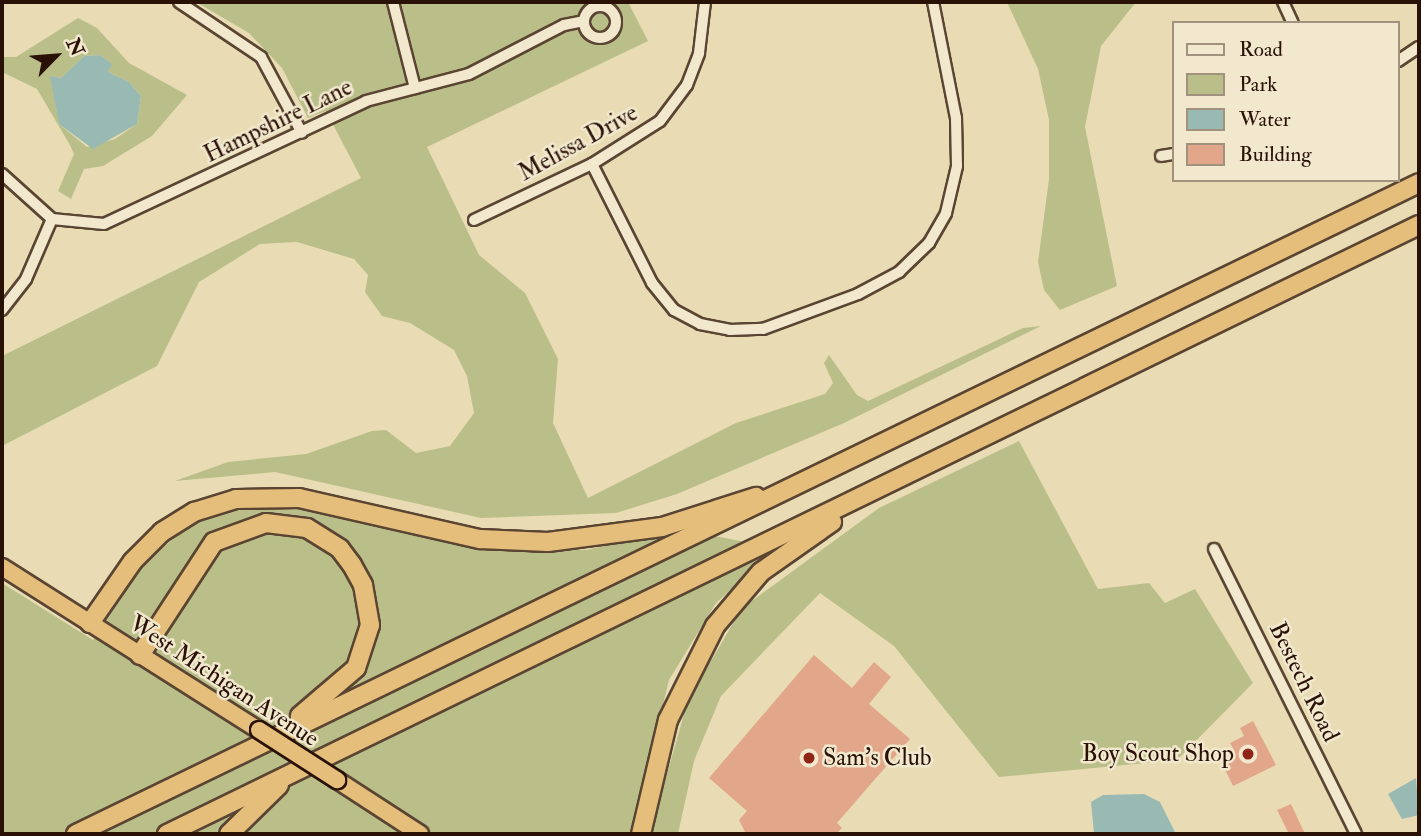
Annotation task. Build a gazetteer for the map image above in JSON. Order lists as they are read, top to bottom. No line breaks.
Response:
{"streets":{"highway":["West Michigan Avenue"],"street":["Hampshire Lane","Melissa Drive","Bestech Road"]},"places":["Boy Scout Shop","Sam's Club"],"legend":["Road","Park","Water","Building"],"north":"top right"}
